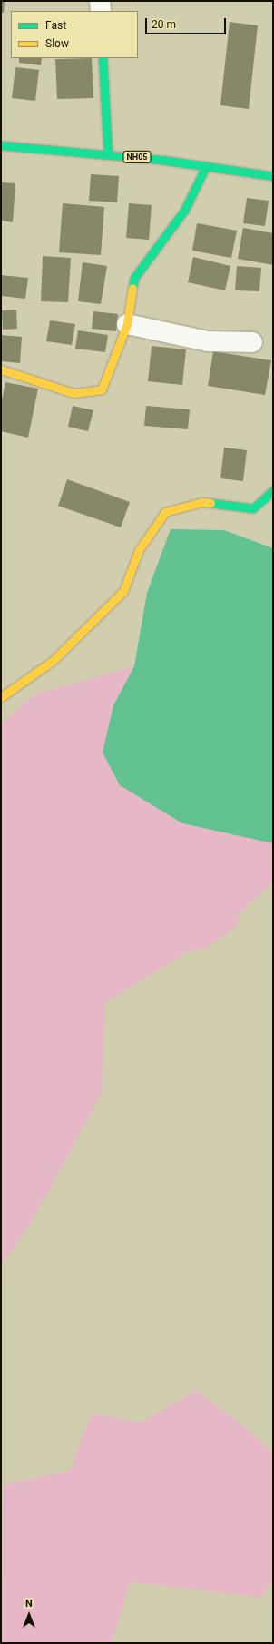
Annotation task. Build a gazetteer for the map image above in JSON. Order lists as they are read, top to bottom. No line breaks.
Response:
{"streets":{"street":["NH05"]},"legend":["Fast","Slow"],"scale_bar":"20 m","north":"top"}
